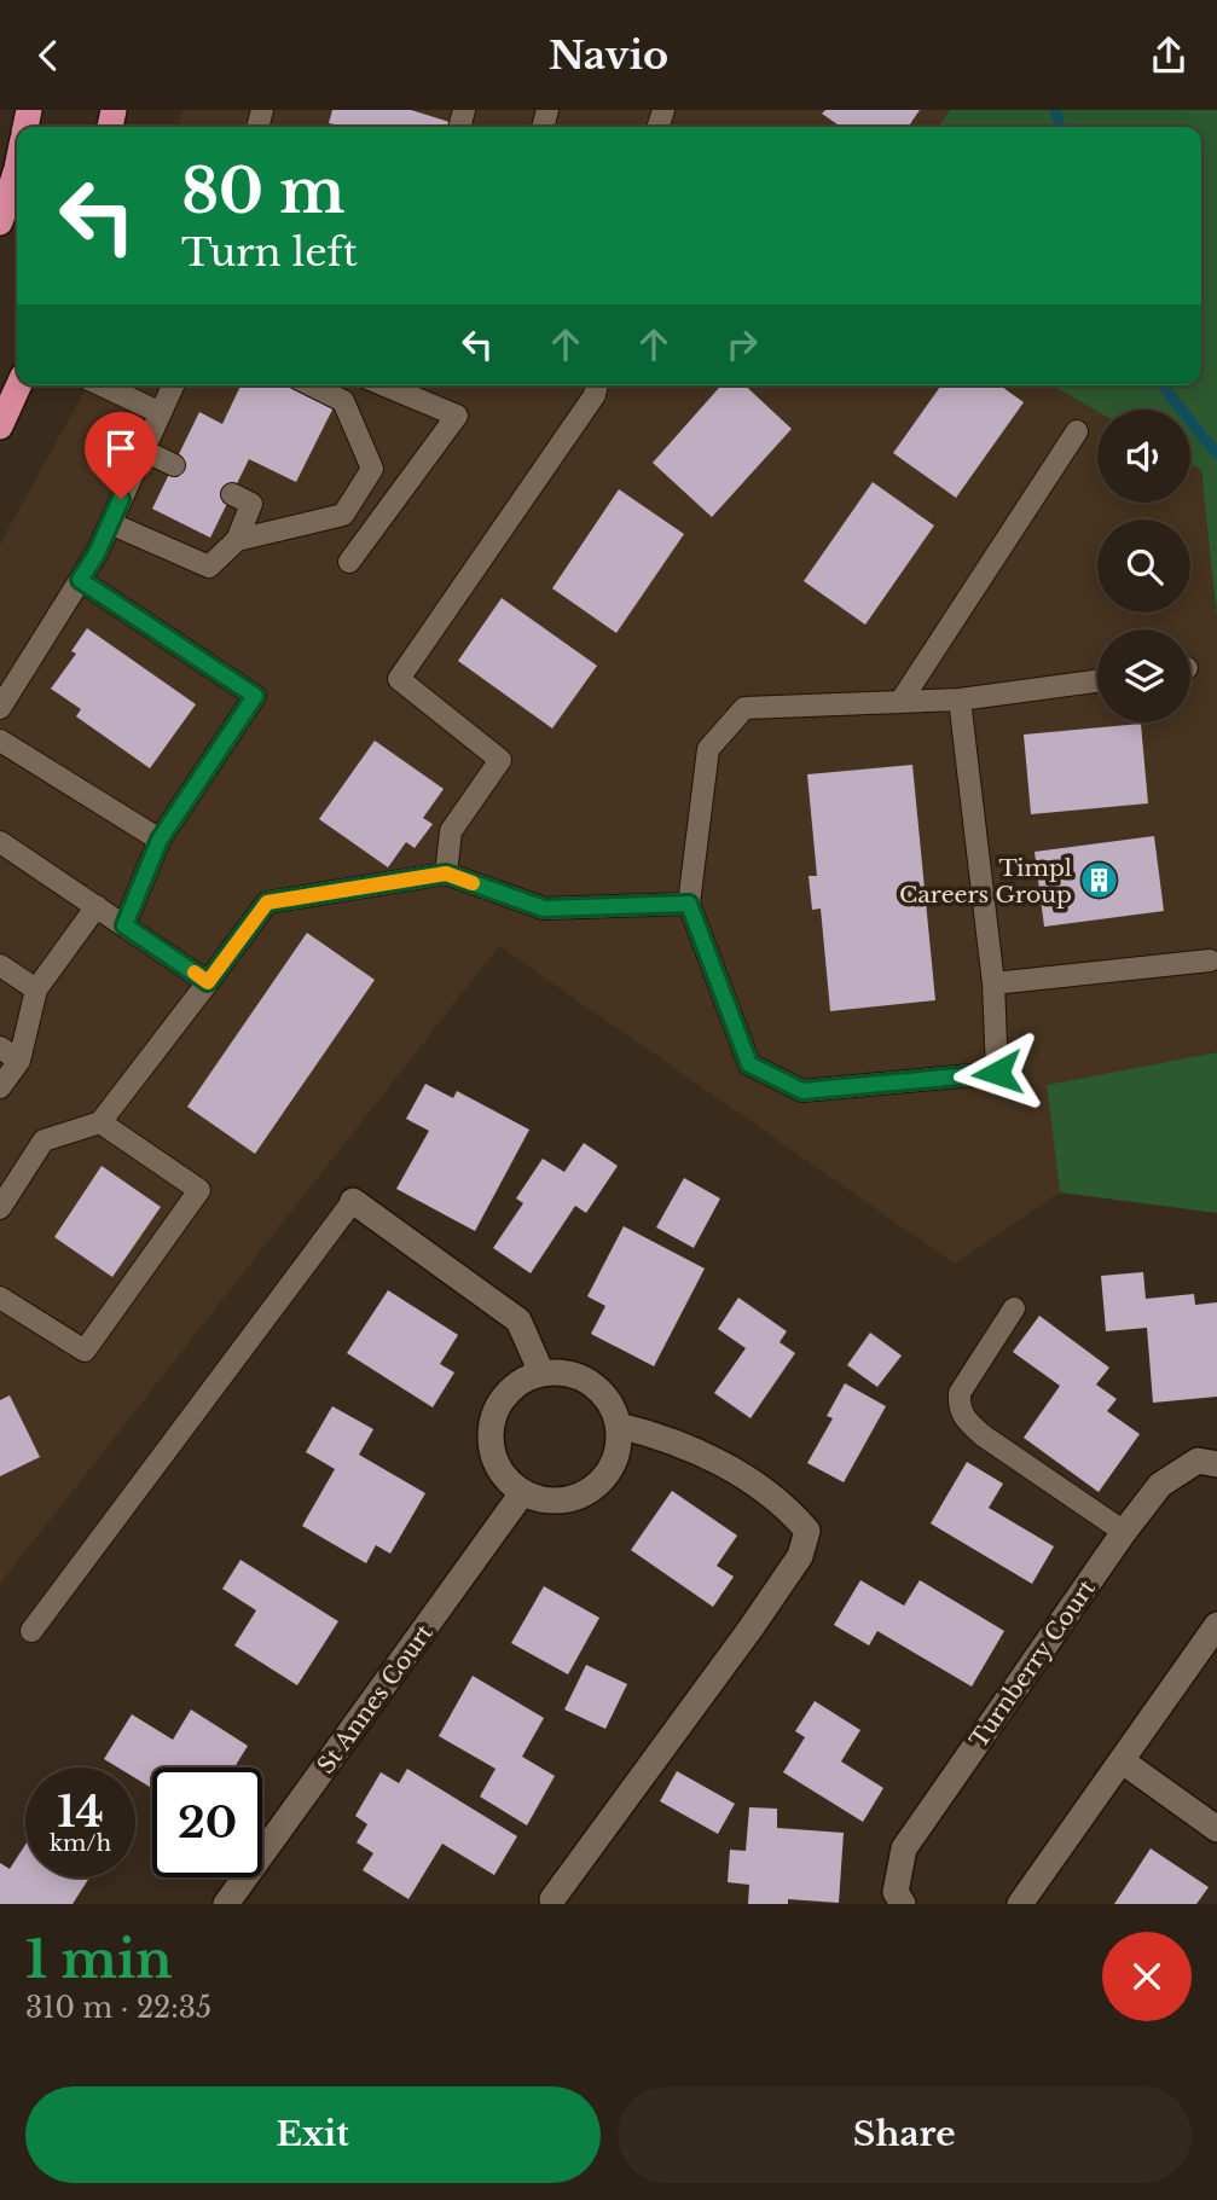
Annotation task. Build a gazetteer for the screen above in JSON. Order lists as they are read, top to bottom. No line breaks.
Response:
{"streets":{"street":["Turnberry Court","St Annes Court"]},"places":{"building":["Timpl Careers Group"]},"page":{"header":"Navio","turn":["80 m","Turn left"],"speed":"14 km/h","limit":"20","heading":["1 min","310 m · 22:35"],"buttons":["Exit","Share"]}}
